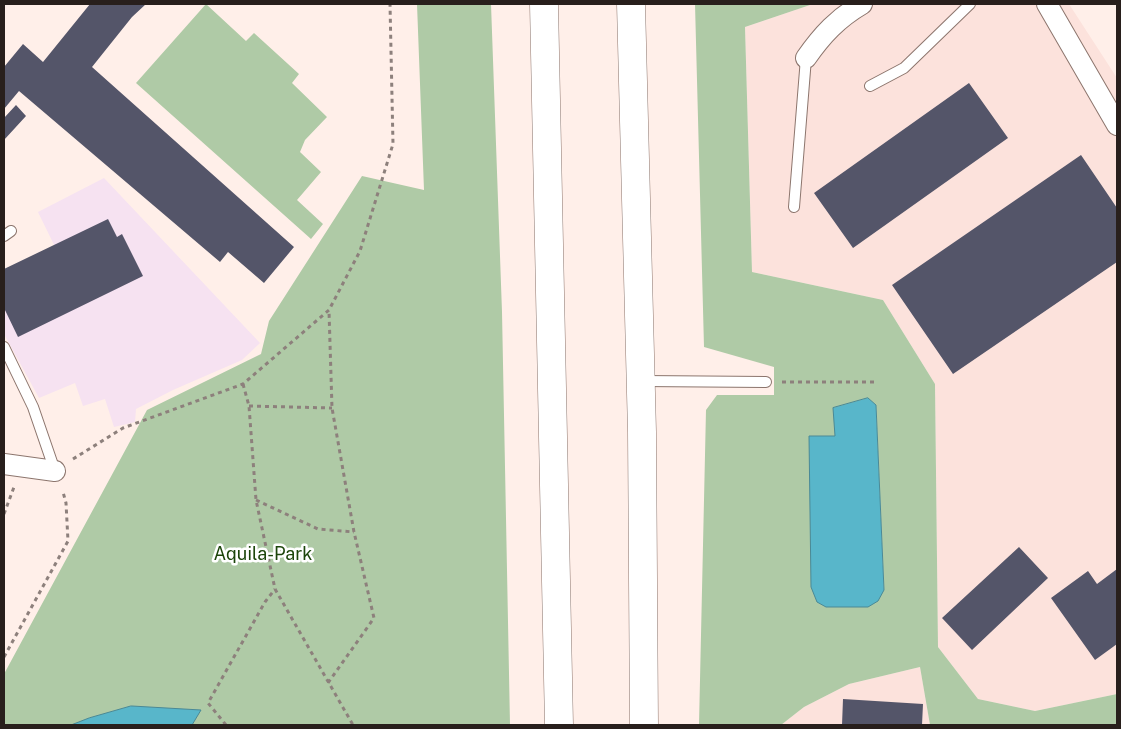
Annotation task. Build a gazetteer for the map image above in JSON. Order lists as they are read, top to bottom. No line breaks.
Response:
{"parks":["Aquila-Park"]}
